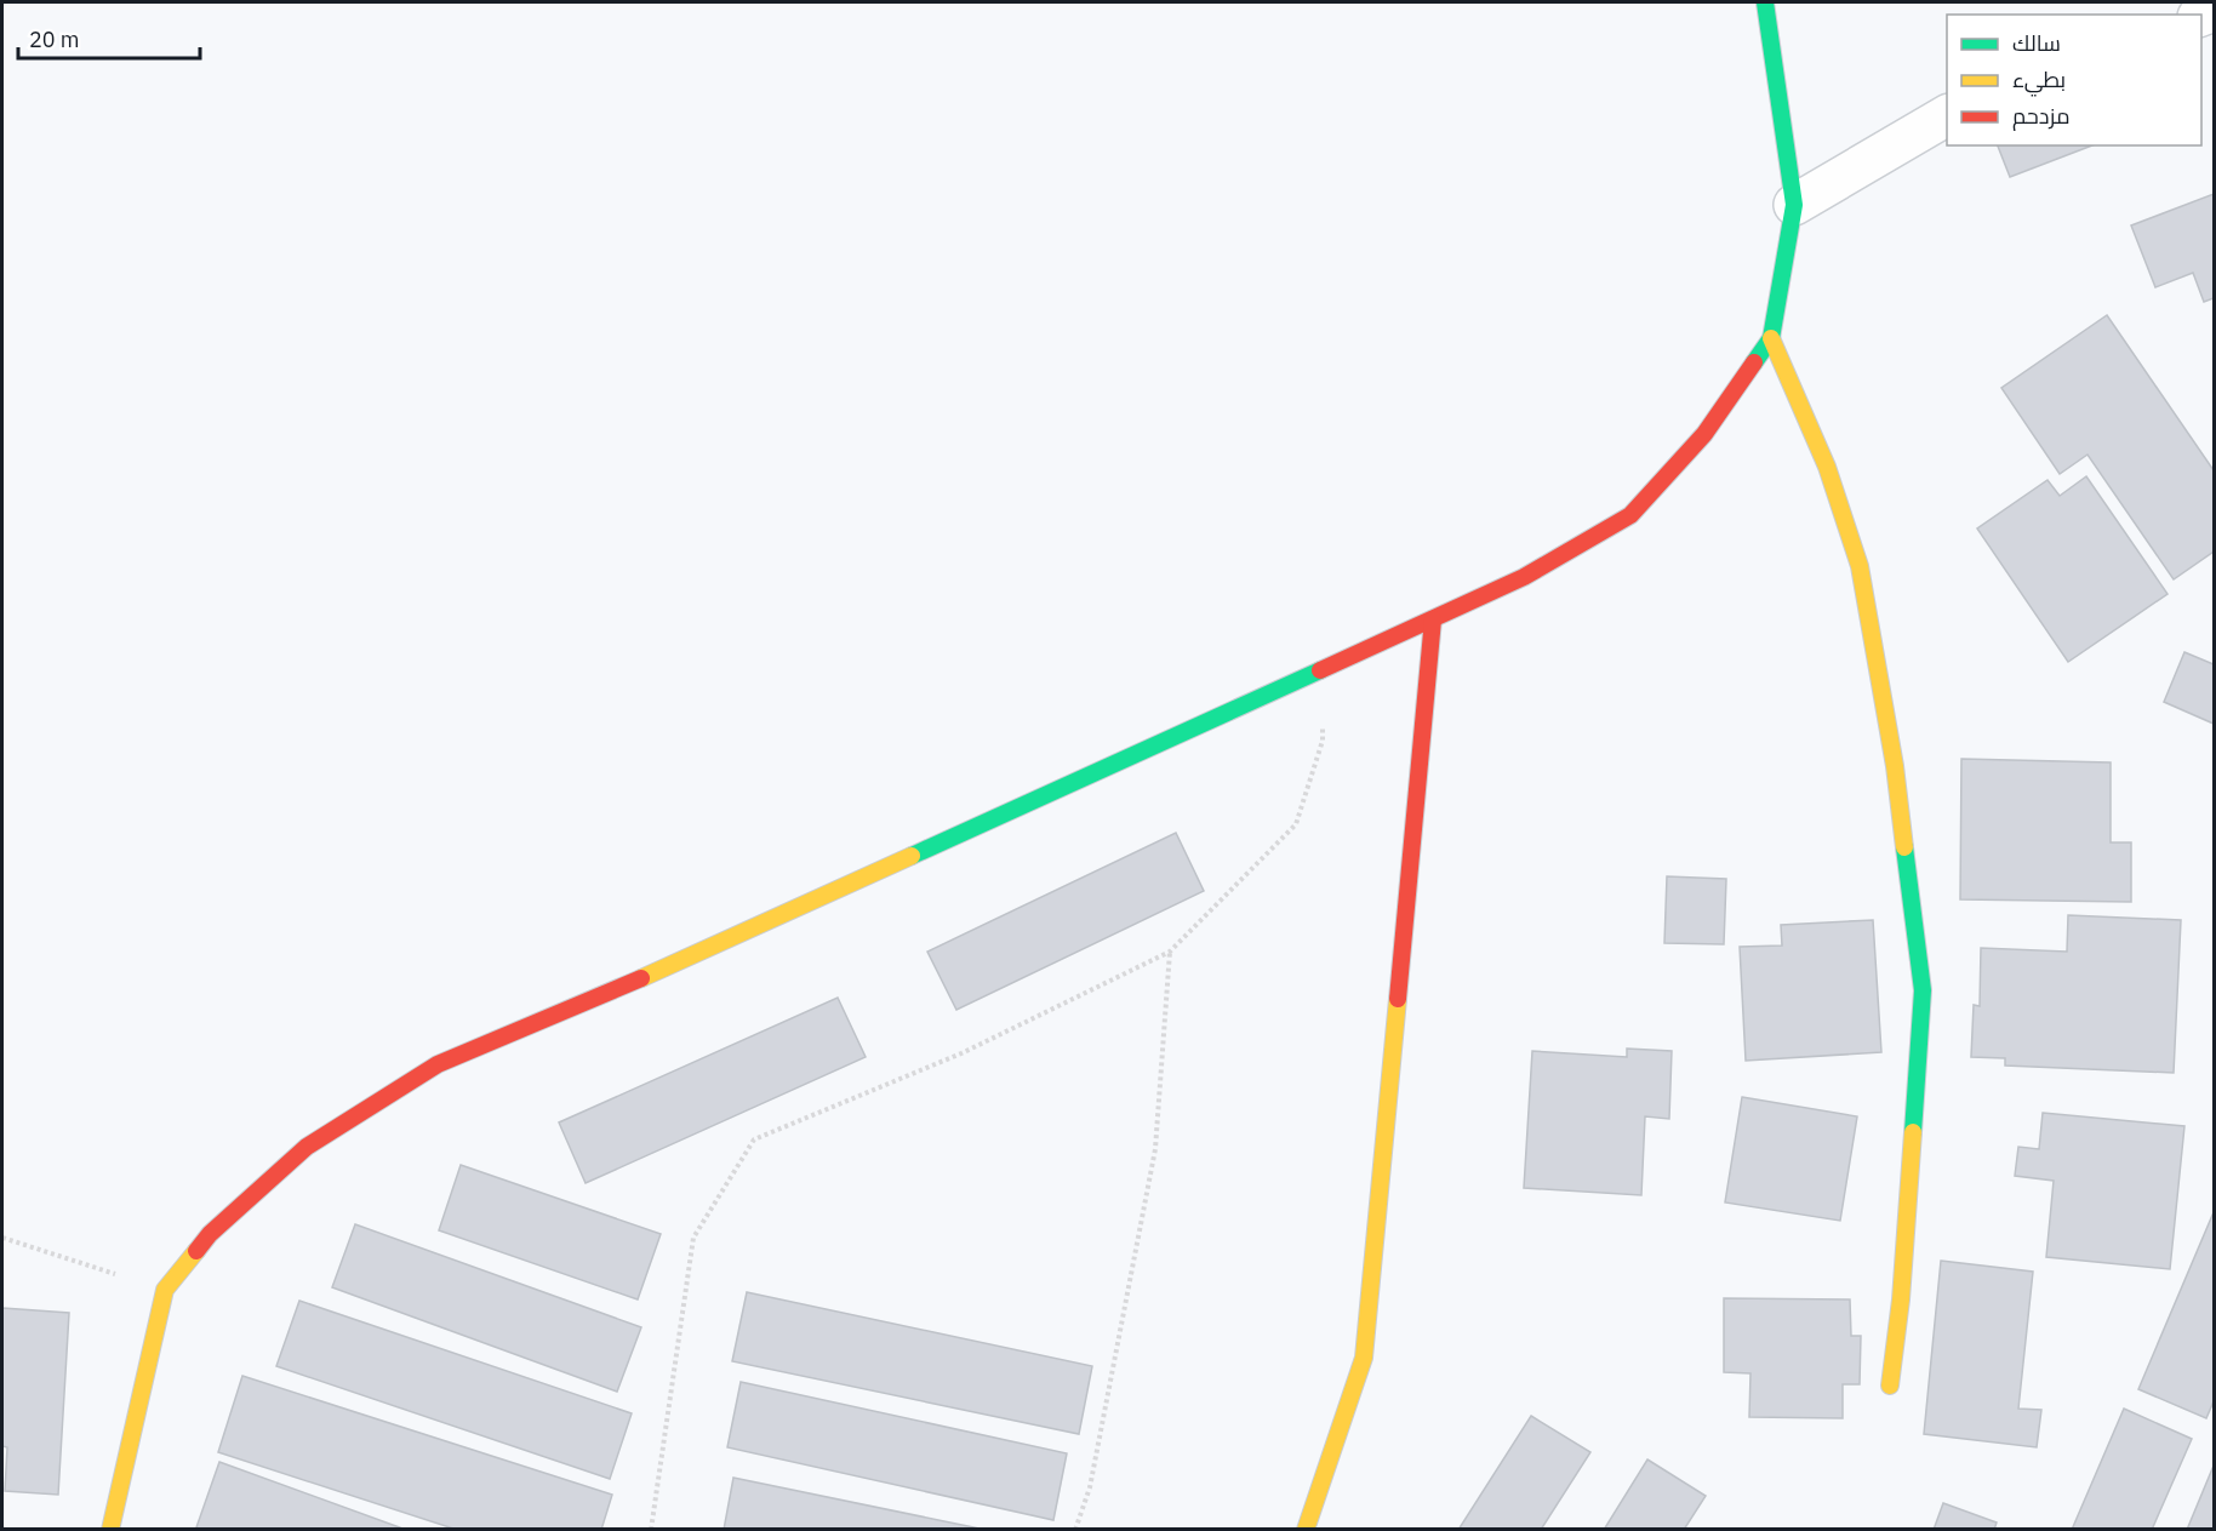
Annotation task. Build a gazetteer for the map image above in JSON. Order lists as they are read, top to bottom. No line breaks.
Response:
{"legend":["سالك","بطيء","مزدحم"],"scale_bar":"20 m"}
